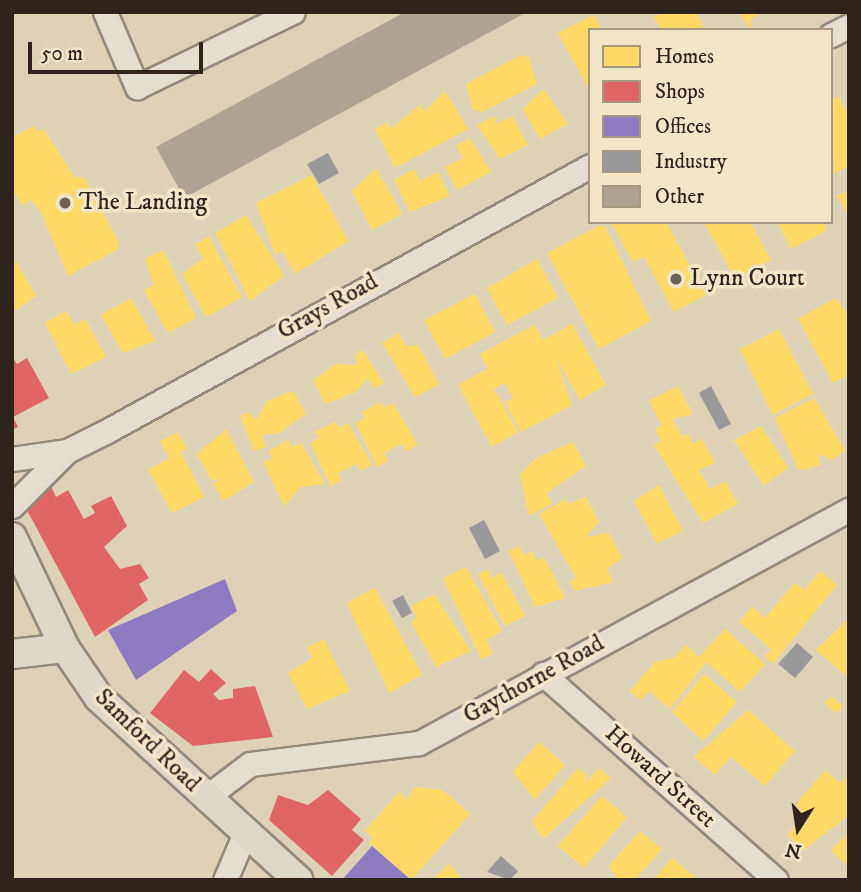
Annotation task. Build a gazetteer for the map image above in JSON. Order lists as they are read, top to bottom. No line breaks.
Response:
{"streets":{"main road":["Samford Road"],"street":["Grays Road","Gaythorne Road","Howard Street"]},"crossings":[["Gaythorne Road","Samford Road"],["Gaythorne Road","Howard Street"]],"places":["The Landing","Lynn Court"],"legend":["Homes","Shops","Offices","Industry","Other"],"scale_bar":"50 m","north":"bottom"}
